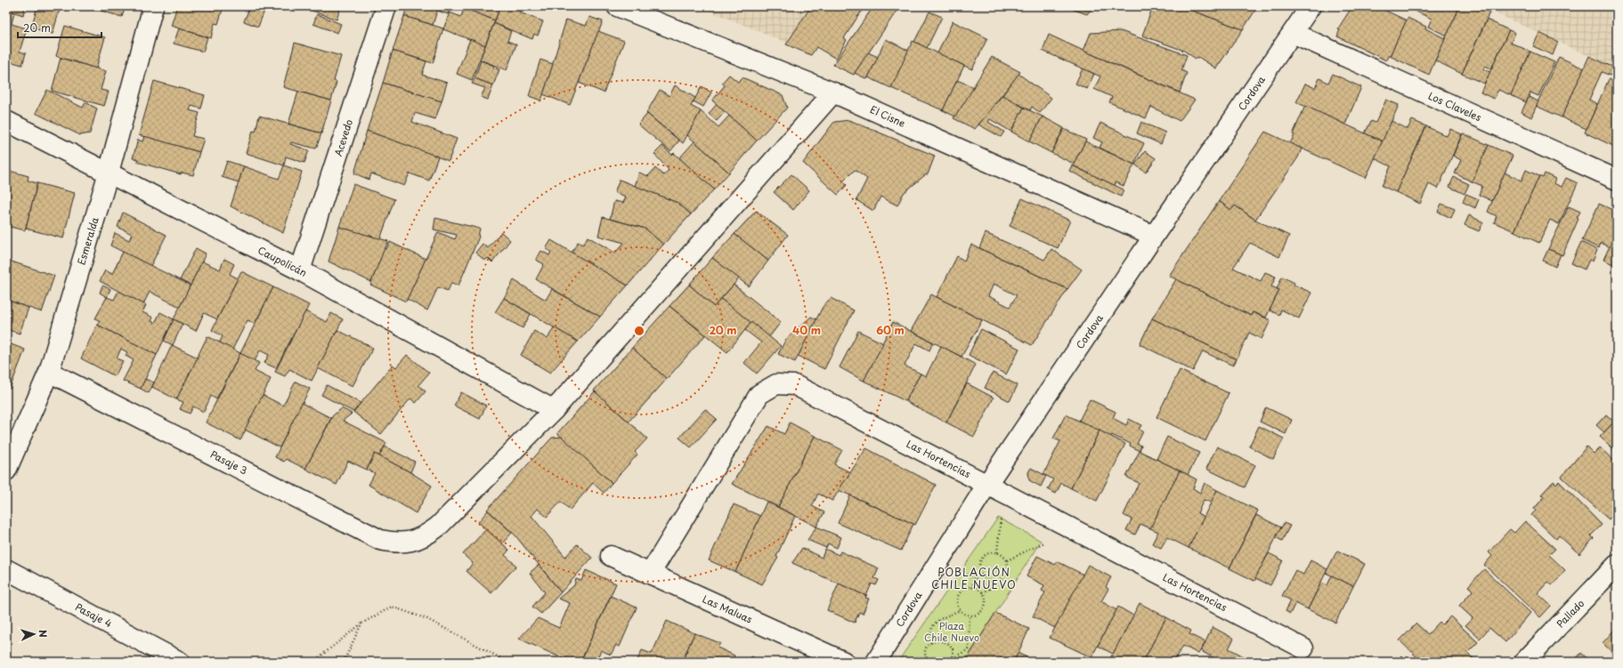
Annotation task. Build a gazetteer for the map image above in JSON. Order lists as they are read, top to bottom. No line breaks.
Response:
{"streets":{"street":["Cordova","Los Claveles","El Cisne","Acevedo","Esmeralda","Caupolicán","Las Hortencias","Pasaje 3","Las Maluas","Pallado","Pasaje 4"]},"crossings":[["Cordova","Los Claveles"],["Cordova","El Cisne"],["Cordova","Las Hortencias"],["Acevedo","Caupolicán"],["Esmeralda","Caupolicán"],["Esmeralda","Pasaje 3"],["Caupolicán","Pasaje 3"],["Las Hortencias","Las Maluas"]],"districts":["POBLACIÓN CHILE NUEVO"],"parks":["Plaza Chile Nuevo"],"scale_bar":"20 m","north":"right","rings":["20 m","40 m","60 m"]}
